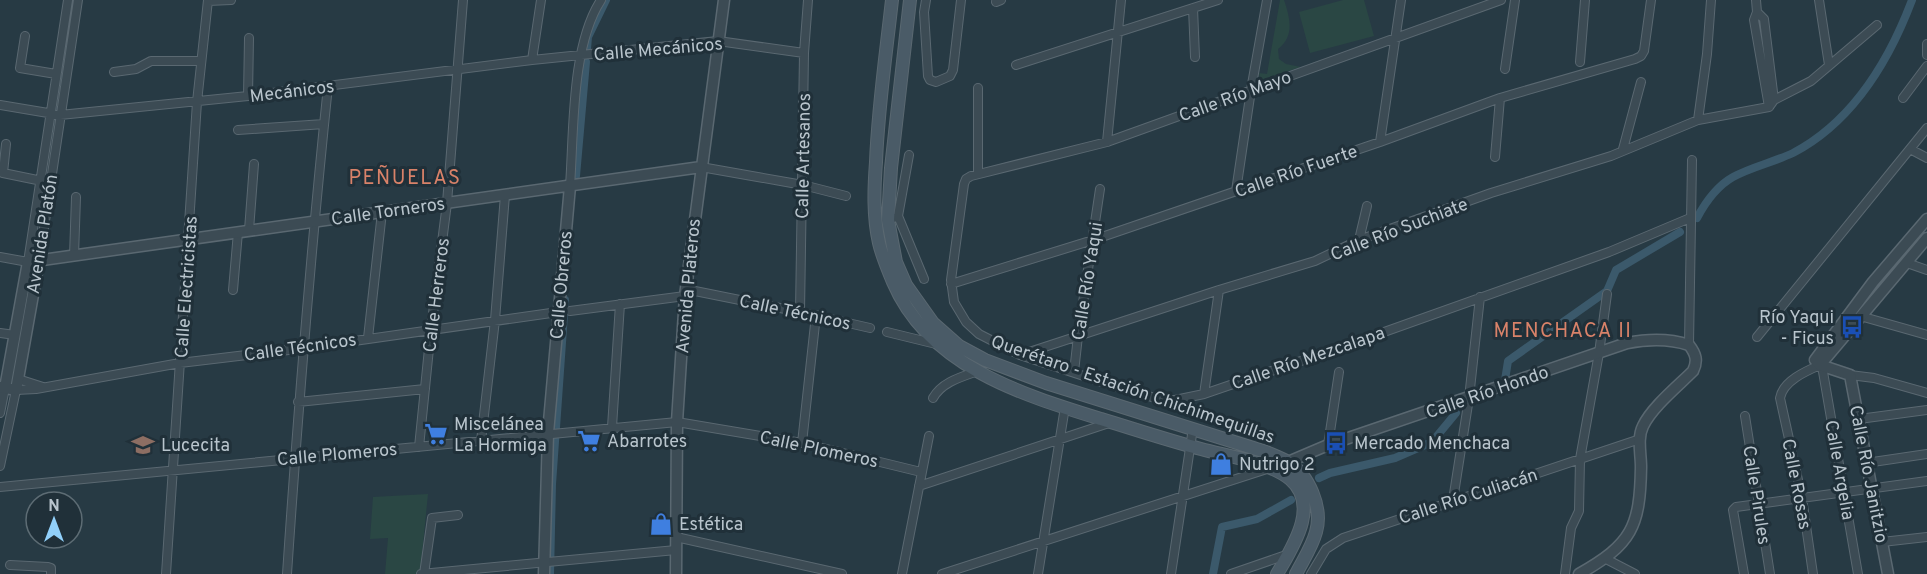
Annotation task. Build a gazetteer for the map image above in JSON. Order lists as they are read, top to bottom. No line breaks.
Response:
{"streets":{"main road":["Querétaro - Estación Chichimequillas"],"street":["Calle Mecánicos","Mecánicos","Calle Río Mayo","Calle Artesanos","Calle Río Fuerte","Calle Torneros","Calle Río Suchiate","Avenida Platón","Calle Río Yaqui","Calle Obreros","Avenida Plateros","Calle Electricistas","Calle Herreros","Calle Técnicos","Calle Río Mezcalapa","Calle Río Hondo","Calle Plomeros","Calle Argelia","Calle Río Janitzio","Calle Rosas","Calle Pirules","Calle Río Culiacán"]},"crossings":[["Calle Mecánicos","Mecánicos"],["Calle Mecánicos","Calle Artesanos"],["Calle Mecánicos","Calle Obreros"],["Calle Mecánicos","Avenida Plateros"],["Mecánicos","Avenida Platón"],["Mecánicos","Calle Obreros"],["Mecánicos","Calle Electricistas"],["Mecánicos","Calle Herreros"],["Calle Río Mayo","Calle Río Fuerte"],["Calle Río Mayo","Calle Río Mezcalapa"],["Calle Artesanos","Calle Torneros"],["Calle Artesanos","Calle Técnicos"],["Calle Río Fuerte","Calle Río Yaqui"],["Calle Río Fuerte","Calle Río Mezcalapa"],["Calle Torneros","Avenida Platón"],["Calle Torneros","Calle Obreros"],["Calle Torneros","Avenida Plateros"],["Calle Torneros","Calle Electricistas"],["Calle Torneros","Calle Herreros"],["Calle Río Suchiate","Calle Río Yaqui"],["Calle Río Suchiate","Calle Río Mezcalapa"],["Avenida Platón","Calle Técnicos"],["Calle Río Yaqui","Calle Río Mezcalapa"],["Calle Obreros","Calle Técnicos"],["Calle Obreros","Calle Plomeros"],["Avenida Plateros","Calle Técnicos"],["Avenida Plateros","Calle Plomeros"],["Calle Electricistas","Calle Técnicos"],["Calle Electricistas","Calle Plomeros"],["Calle Herreros","Calle Técnicos"],["Calle Herreros","Calle Plomeros"],["Querétaro - Estación Chichimequillas","Calle Río Hondo"],["Calle Argelia","Calle Rosas"]],"districts":["PEÑUELAS","MENCHACA II"],"places":{"bus stop":["Río Yaqui - Ficus","Mercado Menchaca"],"supermarket":["Miscelánea La Hormiga","Abarrotes"],"school or university":["Lucecita"],"shop":["Nutrigo 2","Estética"]},"north":"top"}
